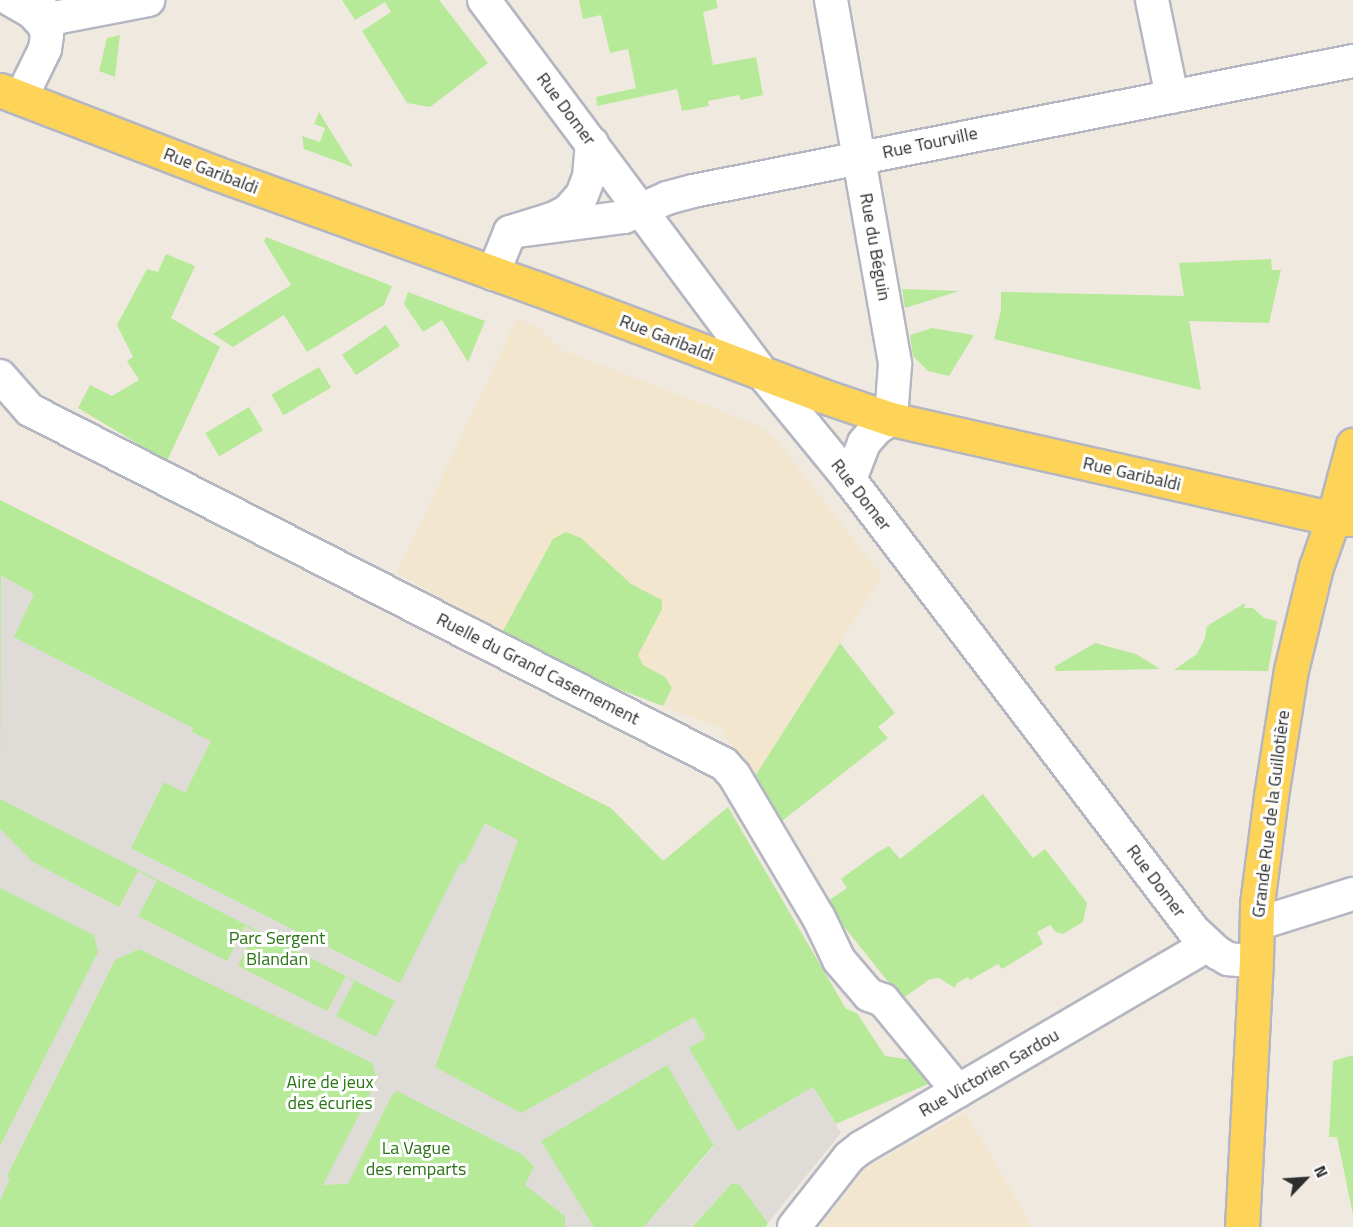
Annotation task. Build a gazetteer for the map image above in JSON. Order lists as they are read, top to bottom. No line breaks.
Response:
{"streets":{"main road":["Rue Garibaldi","Grande Rue de la Guillotière"],"street":["Rue Domer","Rue Tourville","Rue du Béguin","Ruelle du Grand Casernement","Rue Victorien Sardou"]},"crossings":[["Rue Domer","Rue Tourville"],["Rue Domer","Rue Garibaldi"],["Rue Domer","Grande Rue de la Guillotière"],["Rue Domer","Rue Victorien Sardou"],["Rue Tourville","Rue du Béguin"],["Rue Garibaldi","Rue du Béguin"],["Rue Garibaldi","Grande Rue de la Guillotière"],["Ruelle du Grand Casernement","Rue Victorien Sardou"]],"parks":["Parc Sergent Blandan","Aire de jeux des écuries","La Vague des remparts"],"north":"top right"}
